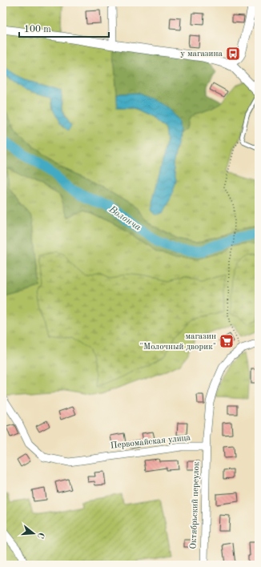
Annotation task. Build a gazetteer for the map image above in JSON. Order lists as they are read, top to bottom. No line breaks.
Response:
{"streets":{"street":["Первомайская улица","Октябрьский переулок"]},"crossings":[["Первомайская улица","Октябрьский переулок"]],"water":["Волонча"],"places":{"bus stop":["у магазина"],"supermarket":["магазин \"Молочный дворик\""]},"scale_bar":"100 m","north":"right"}
